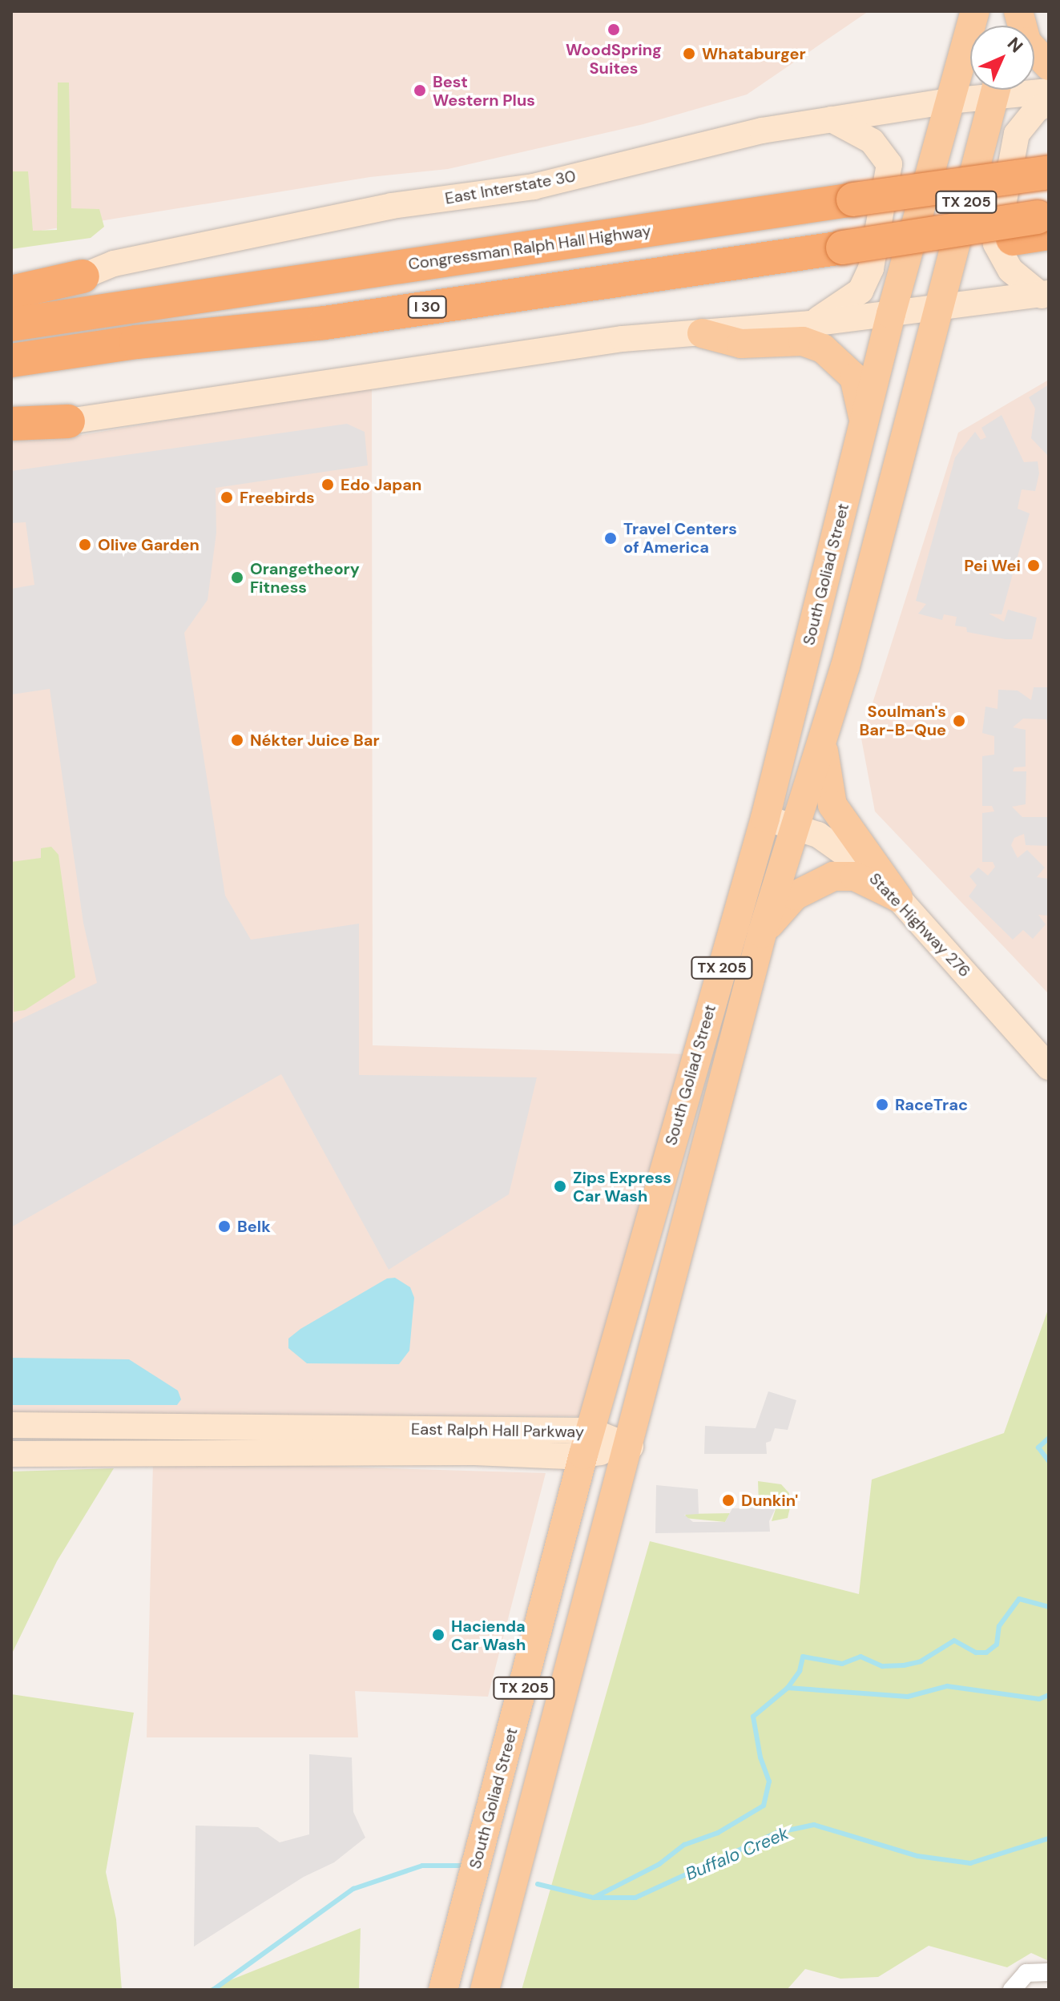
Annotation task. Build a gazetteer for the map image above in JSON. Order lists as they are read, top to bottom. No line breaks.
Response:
{"streets":{"highway":["Congressman Ralph Hall Highway","I 30"],"main road":["East Interstate 30","TX 205","South Goliad Street","State Highway 276","East Ralph Hall Parkway"]},"crossings":[["East Interstate 30","South Goliad Street"],["South Goliad Street","State Highway 276"],["South Goliad Street","East Ralph Hall Parkway"]],"water":["Buffalo Creek"],"places":["WoodSpring Suites","Whataburger","Best Western Plus","Edo Japan","Freebirds","Travel Centers of America","Olive Garden","Pei Wei","Orangetheory Fitness","Soulman's Bar-B-Que","Nékter Juice Bar","RaceTrac","Zips Express Car Wash","Belk","Dunkin'","Hacienda Car Wash"],"north":"top right"}
